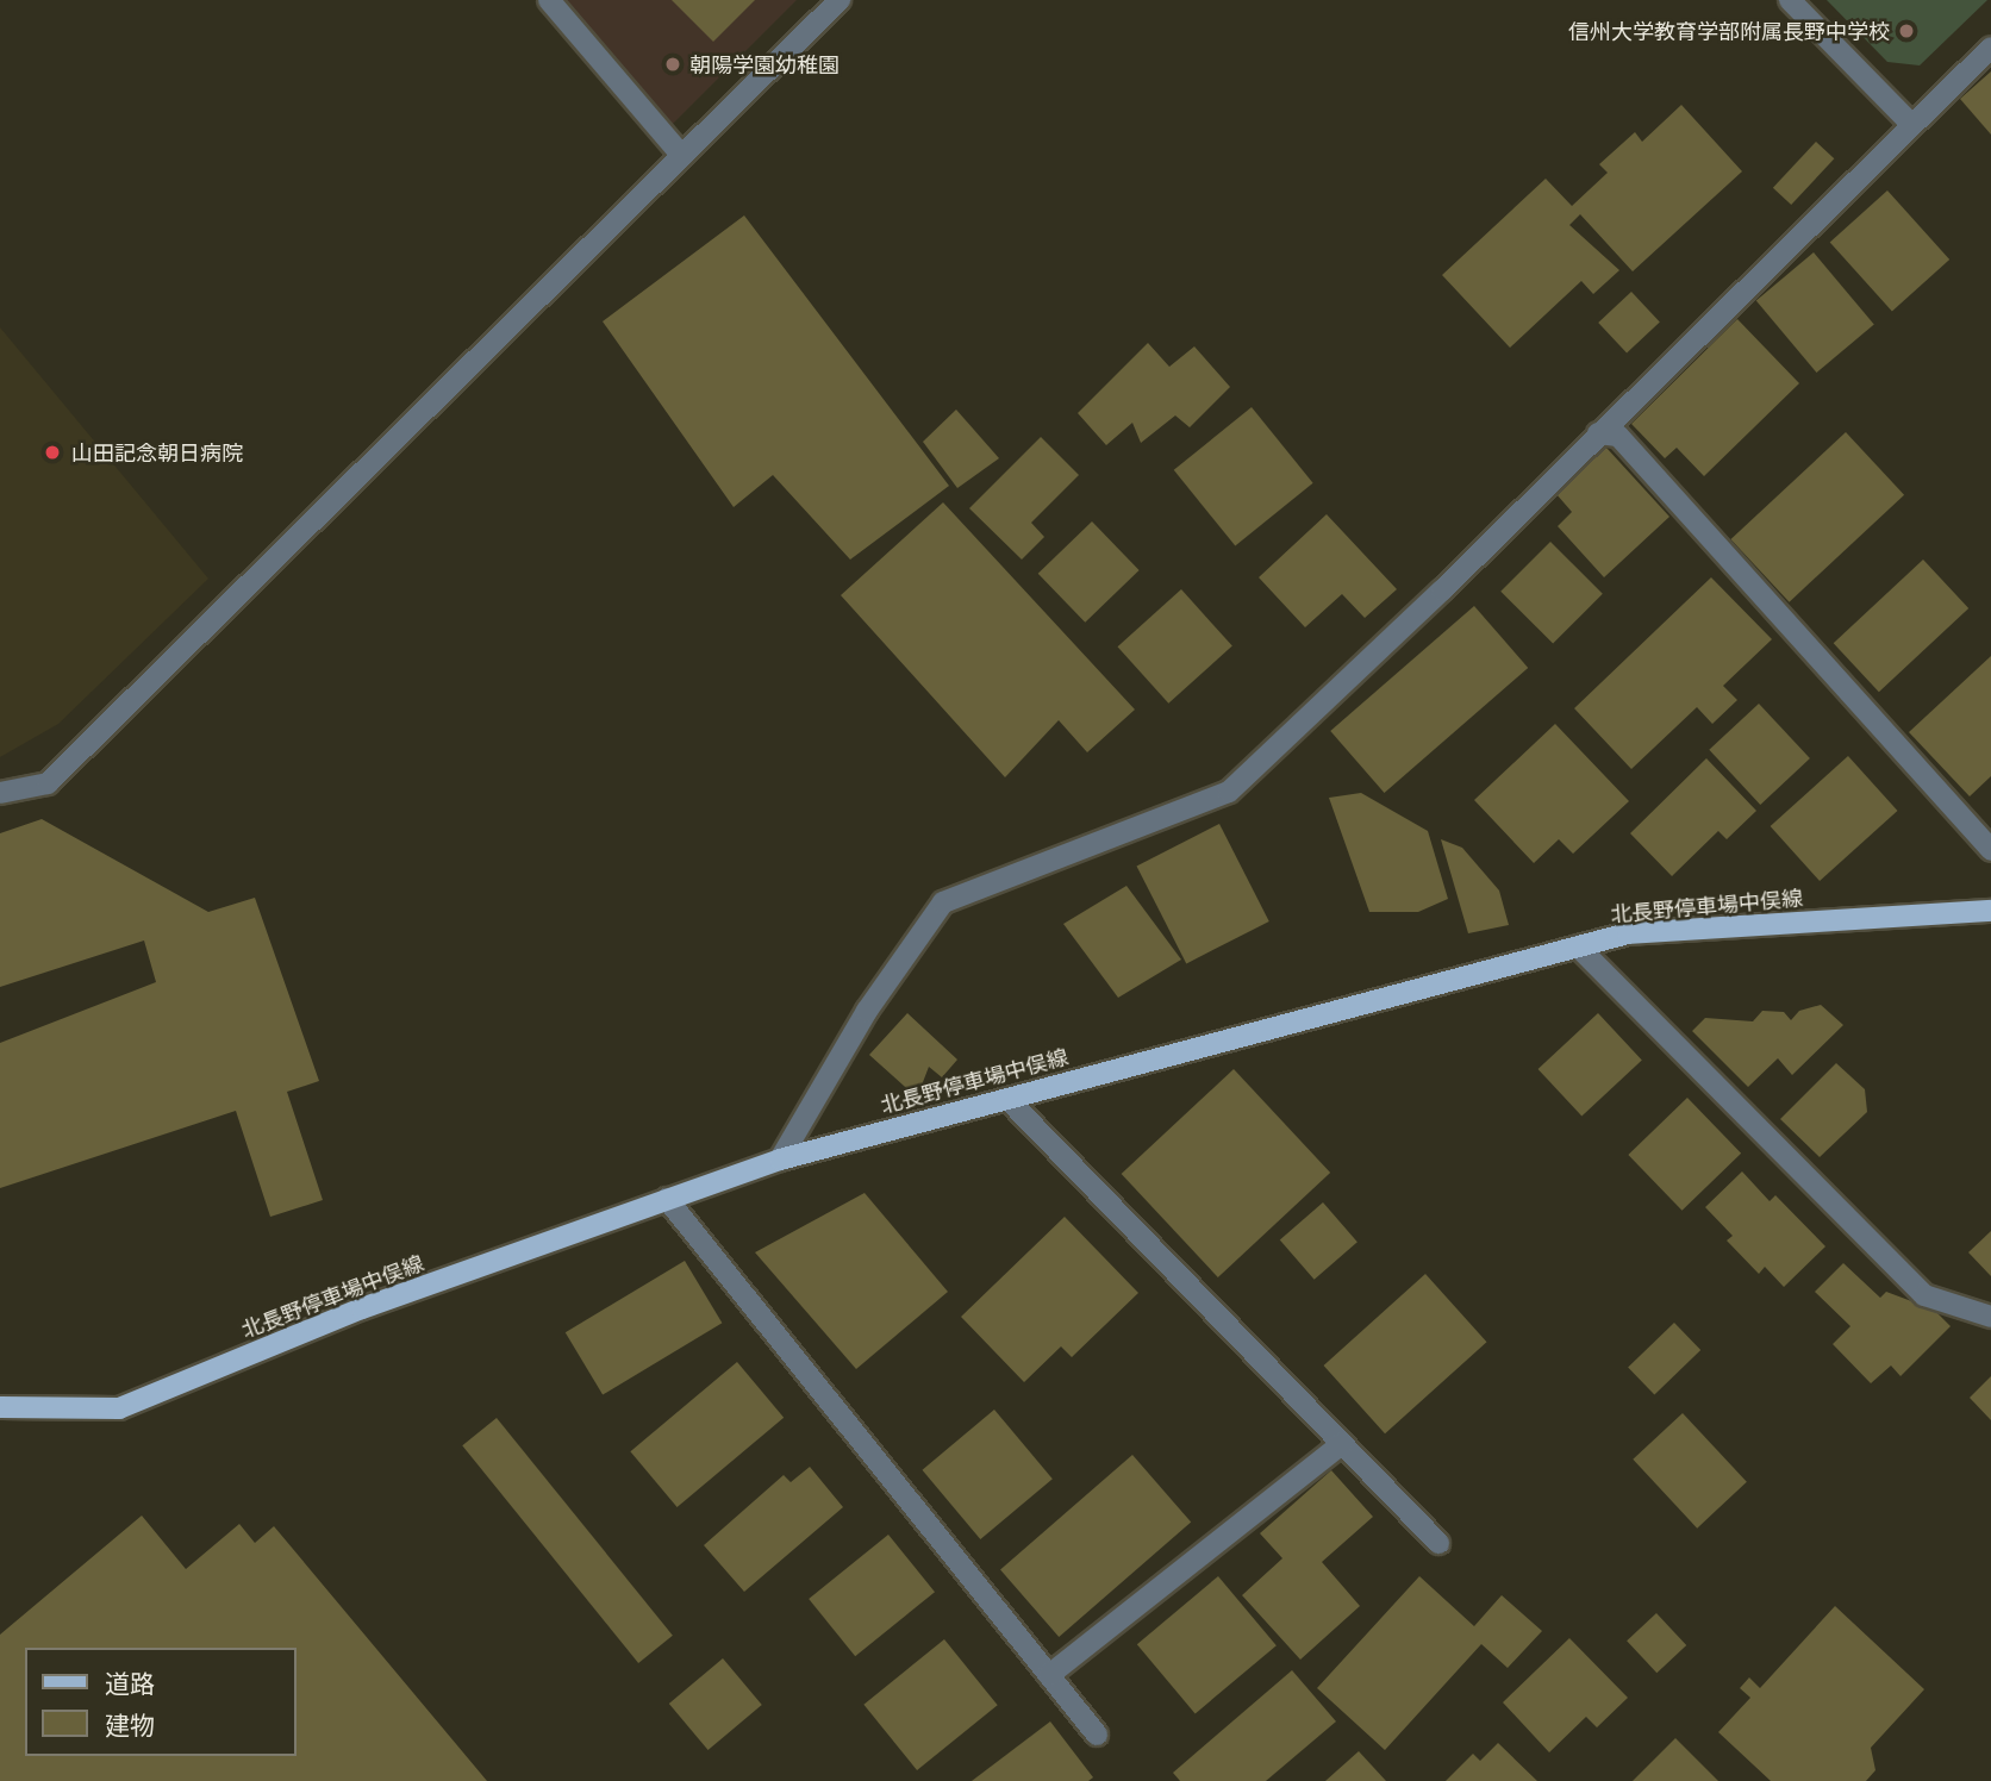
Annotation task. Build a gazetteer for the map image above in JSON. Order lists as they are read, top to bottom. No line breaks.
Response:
{"streets":{"main road":["北長野停車場中俣線"]},"places":["信州大学教育学部附属長野中学校","朝陽学園幼稚園","山田記念朝日病院"],"legend":["道路","建物"]}
